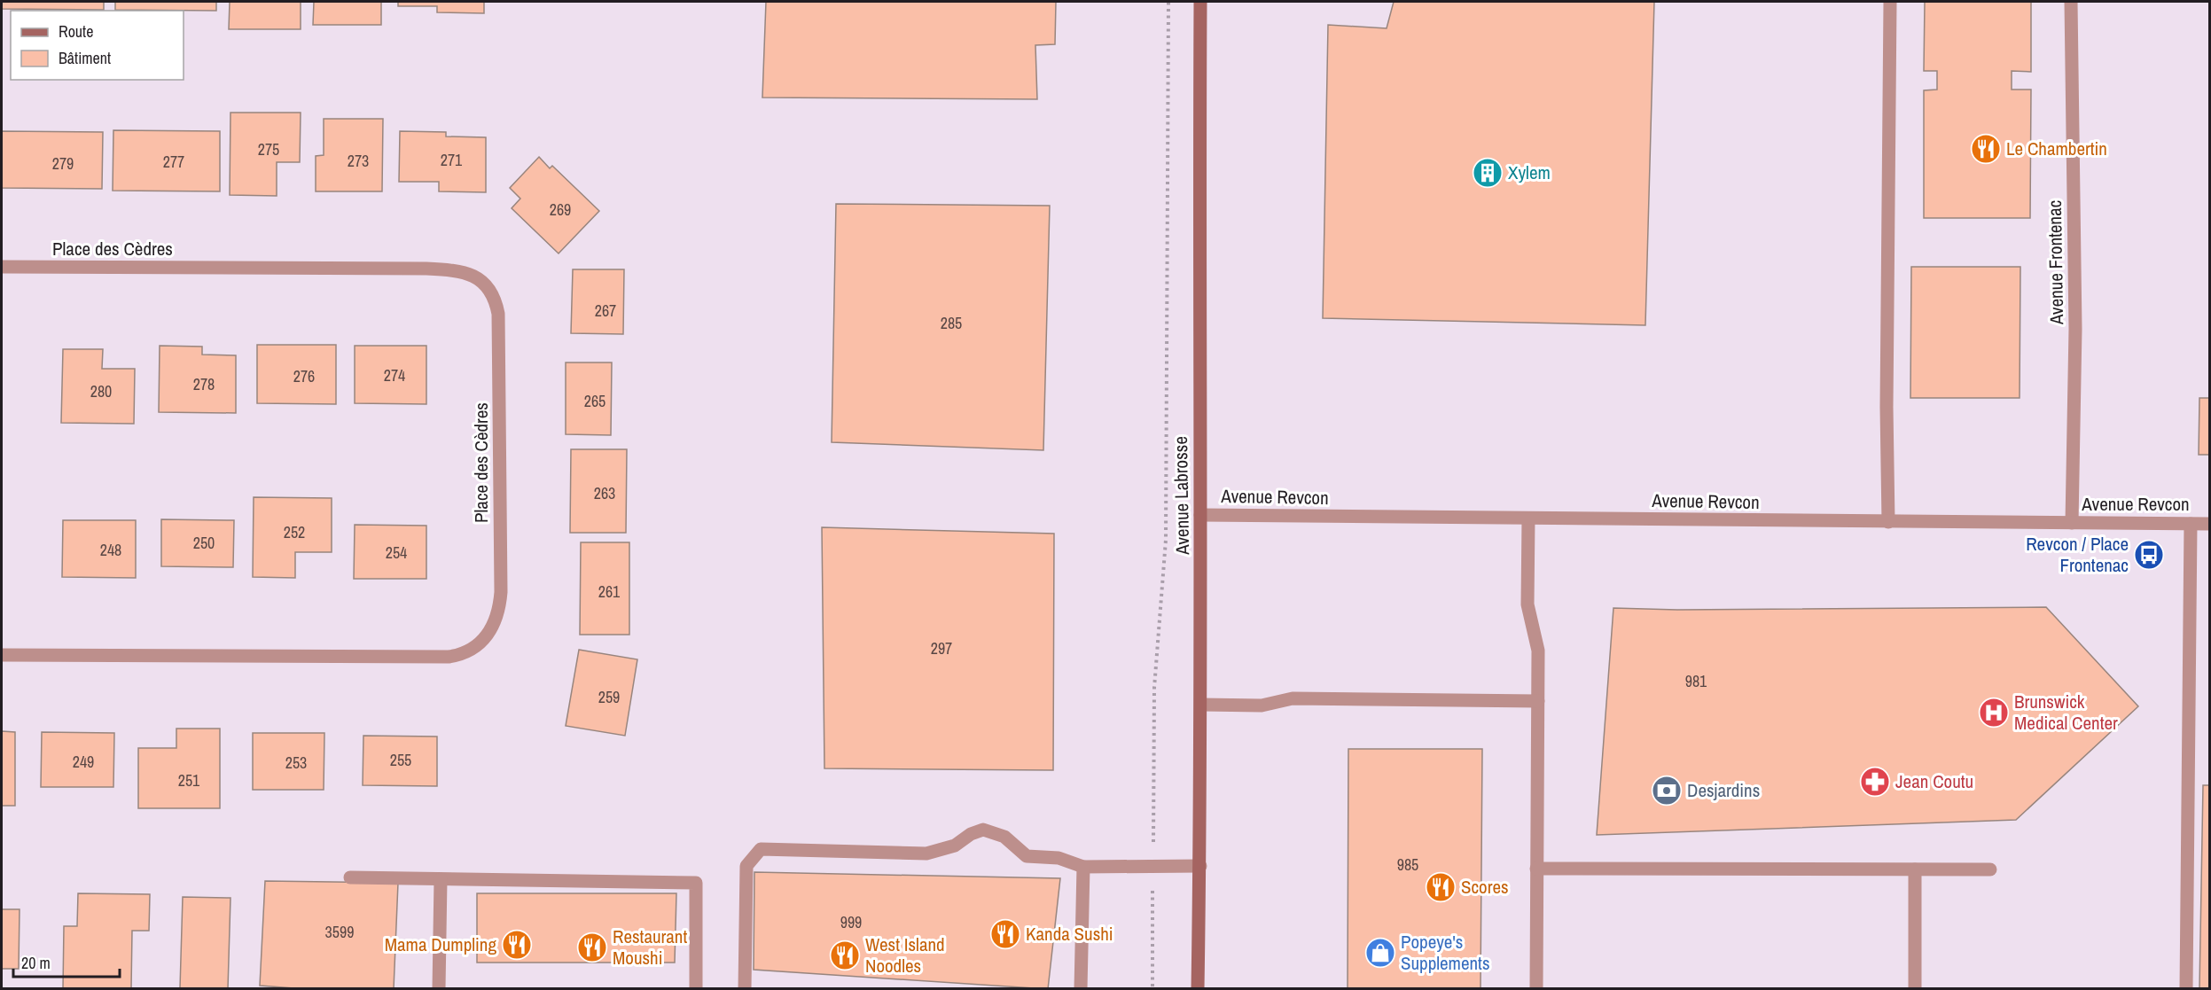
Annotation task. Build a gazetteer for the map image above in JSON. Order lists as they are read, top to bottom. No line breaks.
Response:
{"streets":{"street":["Place des Cèdres","Avenue Frontenac","Avenue Labrosse","Avenue Revcon"]},"crossings":[["Avenue Frontenac","Avenue Revcon"],["Avenue Labrosse","Avenue Revcon"]],"places":{"restaurant":["Le Chambertin","Scores","Kanda Sushi","Mama Dumpling","Restaurant Moushi","West Island Noodles"],"building":["Xylem"],"bus stop":["Revcon / Place Frontenac"],"hospital":["Brunswick Medical Center"],"pharmacy":["Jean Coutu"],"bank":["Desjardins"],"shop":["Popeye's Supplements"]},"house_numbers":["275","271","273","277","279","269","267","285","274","276","278","280","265","263","252","250","248","254","261","297","981","259","255","249","253","251","985","999","3599"],"legend":["Route","Bâtiment"],"scale_bar":"20 m"}
